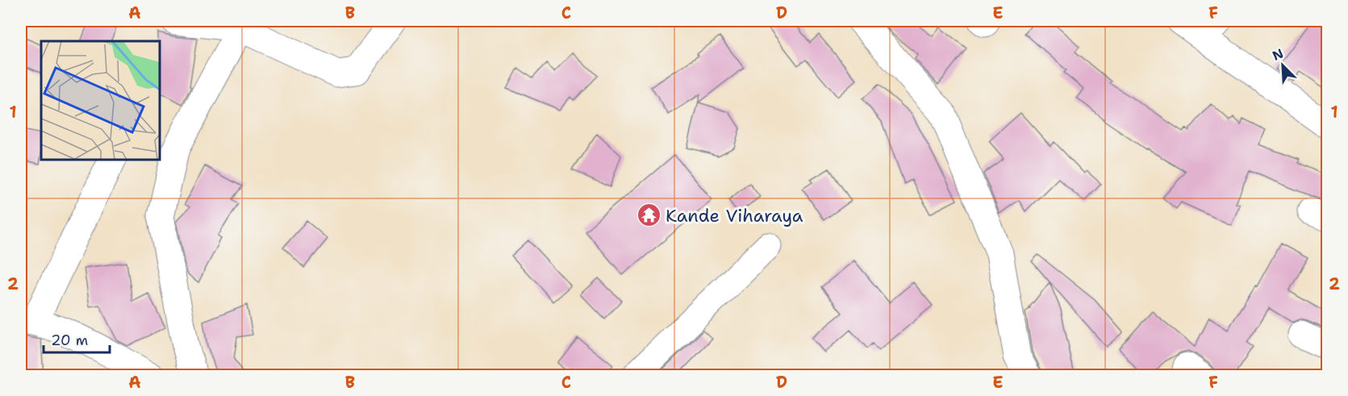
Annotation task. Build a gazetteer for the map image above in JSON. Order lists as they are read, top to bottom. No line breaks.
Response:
{"places":{"temple":["Kande Viharaya"]},"scale_bar":"20 m","north":"top left","grid":{"columns":["A","B","C","D","E","F"],"rows":["1","2"]}}
